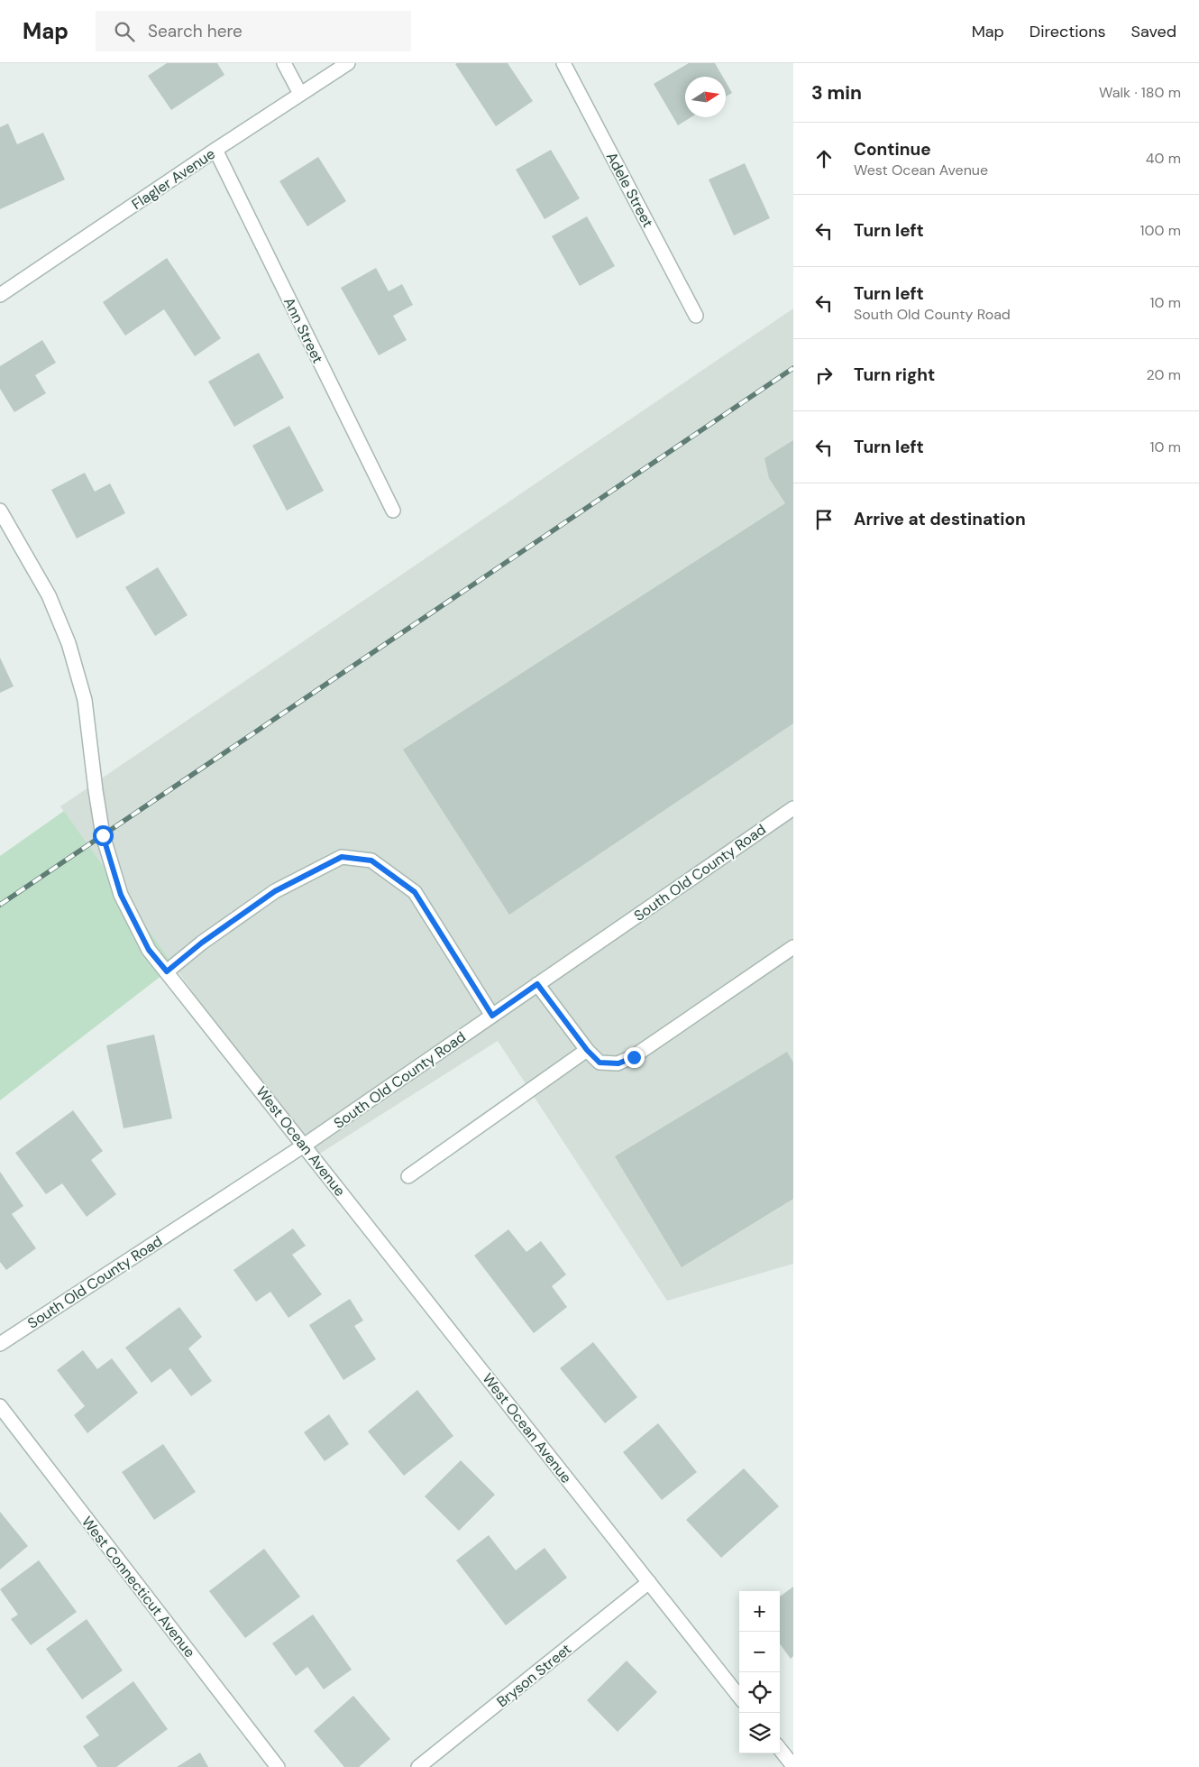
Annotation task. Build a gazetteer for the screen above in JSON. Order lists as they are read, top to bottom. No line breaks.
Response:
{"streets":{"street":["Flagler Avenue","Adele Street","Ann Street","South Old County Road","West Ocean Avenue","West Connecticut Avenue","Bryson Street"]},"crossings":[["Flagler Avenue","Ann Street"],["South Old County Road","West Ocean Avenue"],["West Ocean Avenue","Bryson Street"]],"north":"right","page":{"header":"Map","search":"Search here","nav":["Map","Directions","Saved"],"heading":["3 min","Walk · 180 m"],"list":[["Continue","West Ocean Avenue","40 m"],["Turn left","100 m"],["Turn left","South Old County Road","10 m"],["Turn right","20 m"],["Turn left","10 m"],"Arrive at destination"],"map_buttons":["+","−"]}}
